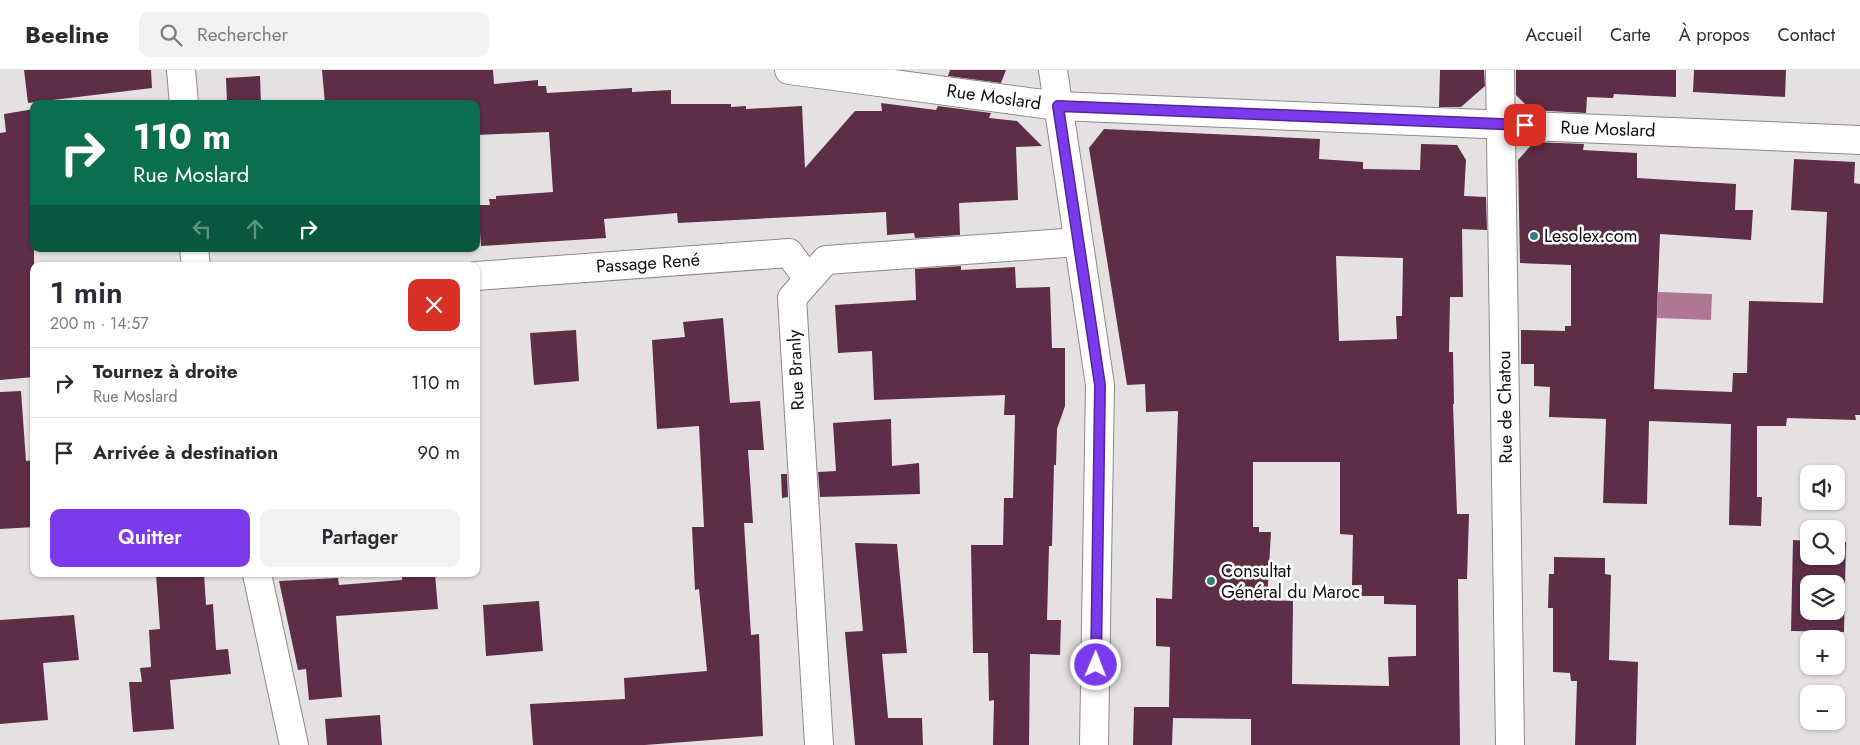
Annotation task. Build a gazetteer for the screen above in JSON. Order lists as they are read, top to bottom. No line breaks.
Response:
{"streets":{"street":["Rue Moslard","Passage René","Rue Branly","Rue de Chatou"]},"crossings":[["Rue Moslard","Rue de Chatou"],["Passage René","Rue Branly"]],"places":["Lesolex.com","Consultat Général du Maroc"],"page":{"header":"Beeline","search":"Rechercher","nav":["Accueil","Carte","À propos","Contact"],"turn":["110 m","Rue Moslard"],"heading":["1 min","200 m · 14:57"],"list":[{"name":"Tournez à droite","note":"Rue Moslard","value":"110 m"},{"name":"Arrivée à destination","value":"90 m"}],"map_buttons":["+","−"],"buttons":["Quitter","Partager"]}}
